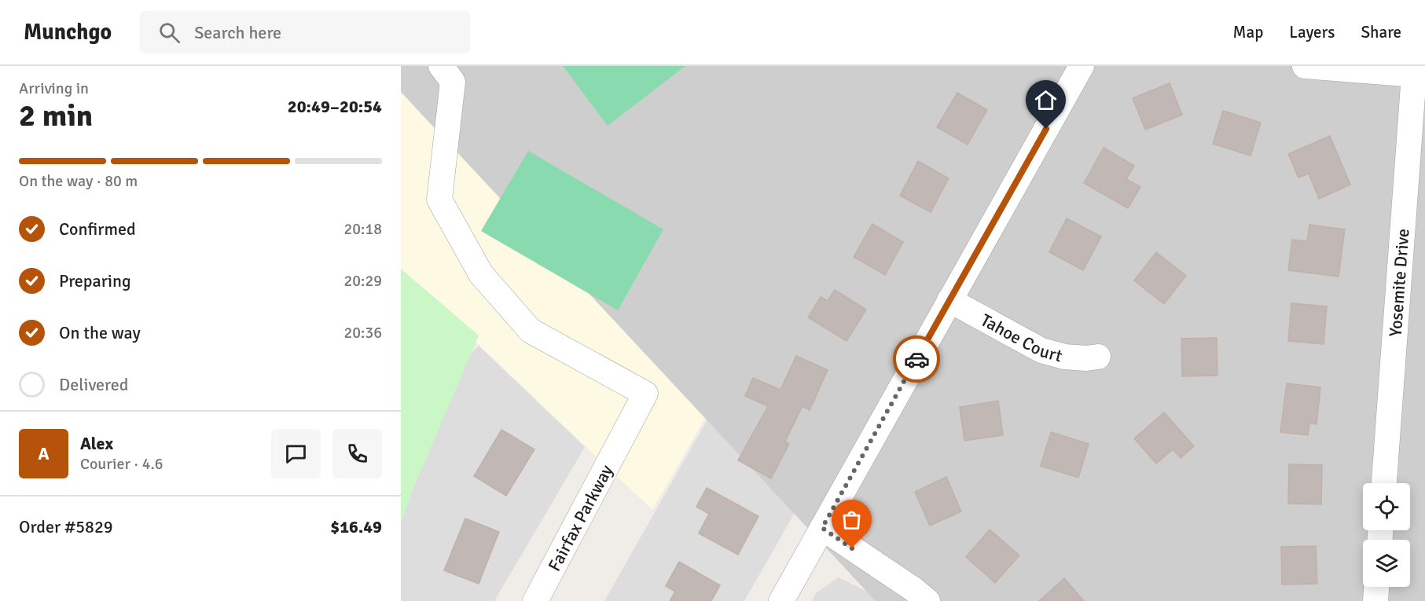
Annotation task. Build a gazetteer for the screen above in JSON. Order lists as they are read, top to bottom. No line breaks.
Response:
{"streets":{"street":["Yosemite Drive","Tahoe Court","Fairfax Parkway"]},"page":{"header":"Munchgo","search":"Search here","nav":["Map","Layers","Share"],"heading":["2 min","Arriving in","20:49–20:54"],"panel":["Alex","Courier · 4.6","Order #5829","$16.49"],"bar":"On the way · 80 m","list":[["Confirmed","20:18"],["Preparing","20:29"],["On the way","20:36"],"Delivered"],"round":"A"}}
